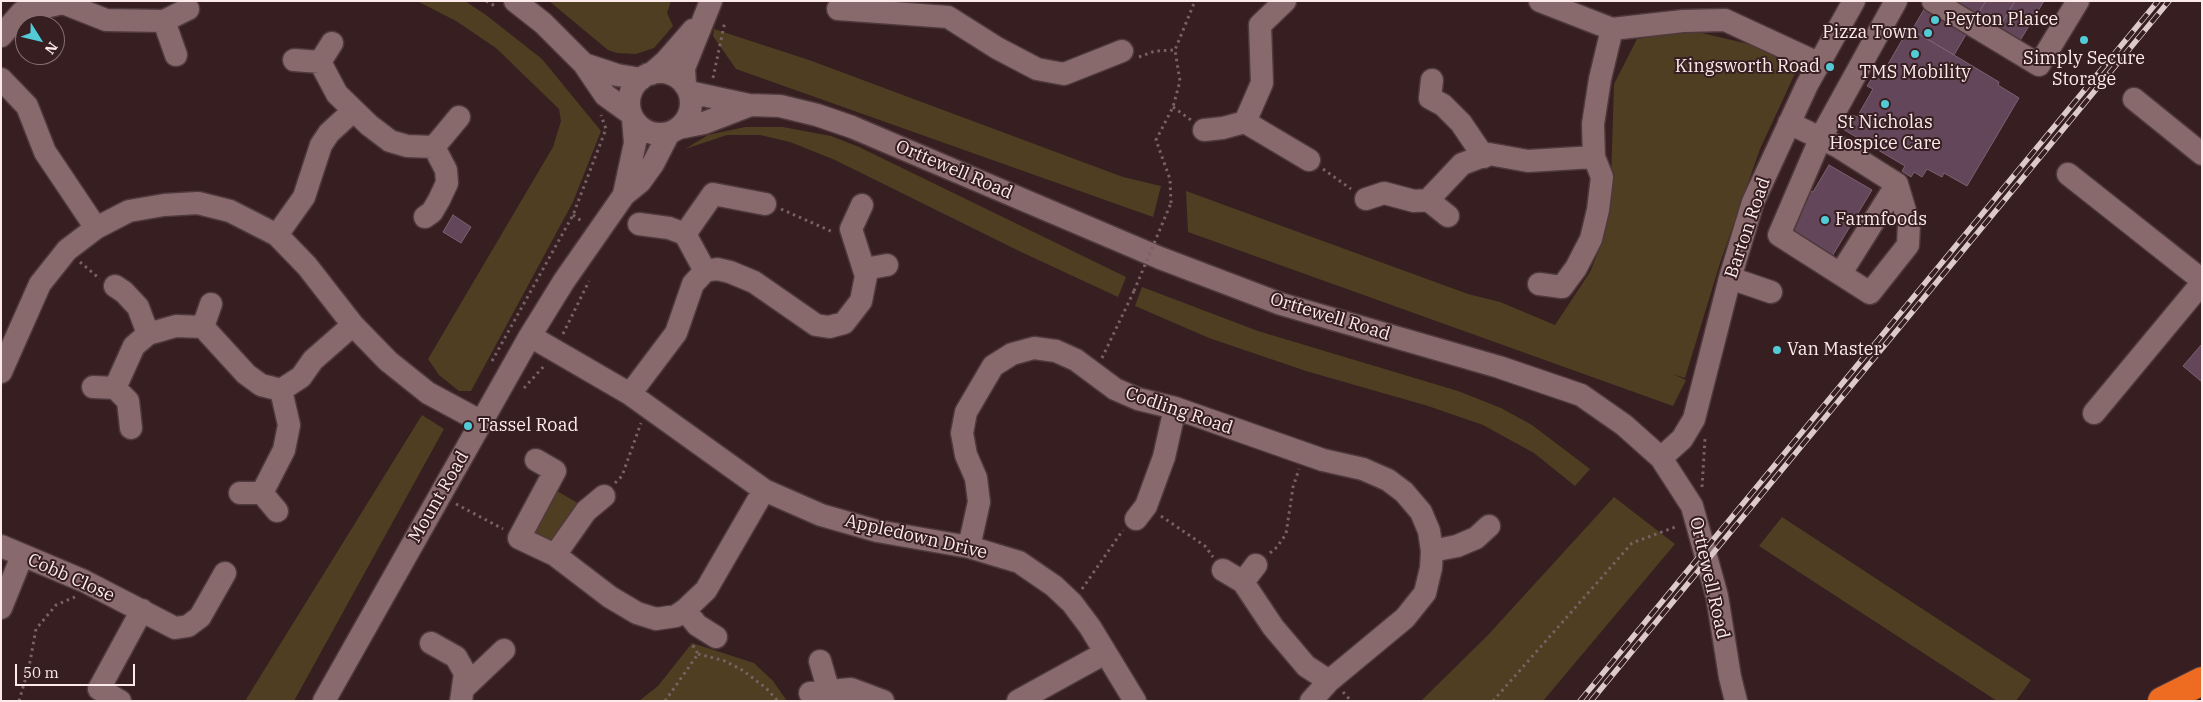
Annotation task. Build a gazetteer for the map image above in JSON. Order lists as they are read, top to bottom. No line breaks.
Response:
{"streets":{"street":["Orttewell Road","Barton Road","Codling Road","Mount Road","Appledown Drive","Cobb Close"]},"crossings":[["Orttewell Road","Barton Road"],["Orttewell Road","Mount Road"],["Codling Road","Appledown Drive"],["Mount Road","Appledown Drive"]],"places":["Peyton Plaice","Pizza Town","Simply Secure Storage","TMS Mobility","Kingsworth Road","St Nicholas Hospice Care","Farmfoods","Van Master","Tassel Road"],"scale_bar":"50 m","north":"bottom right"}
